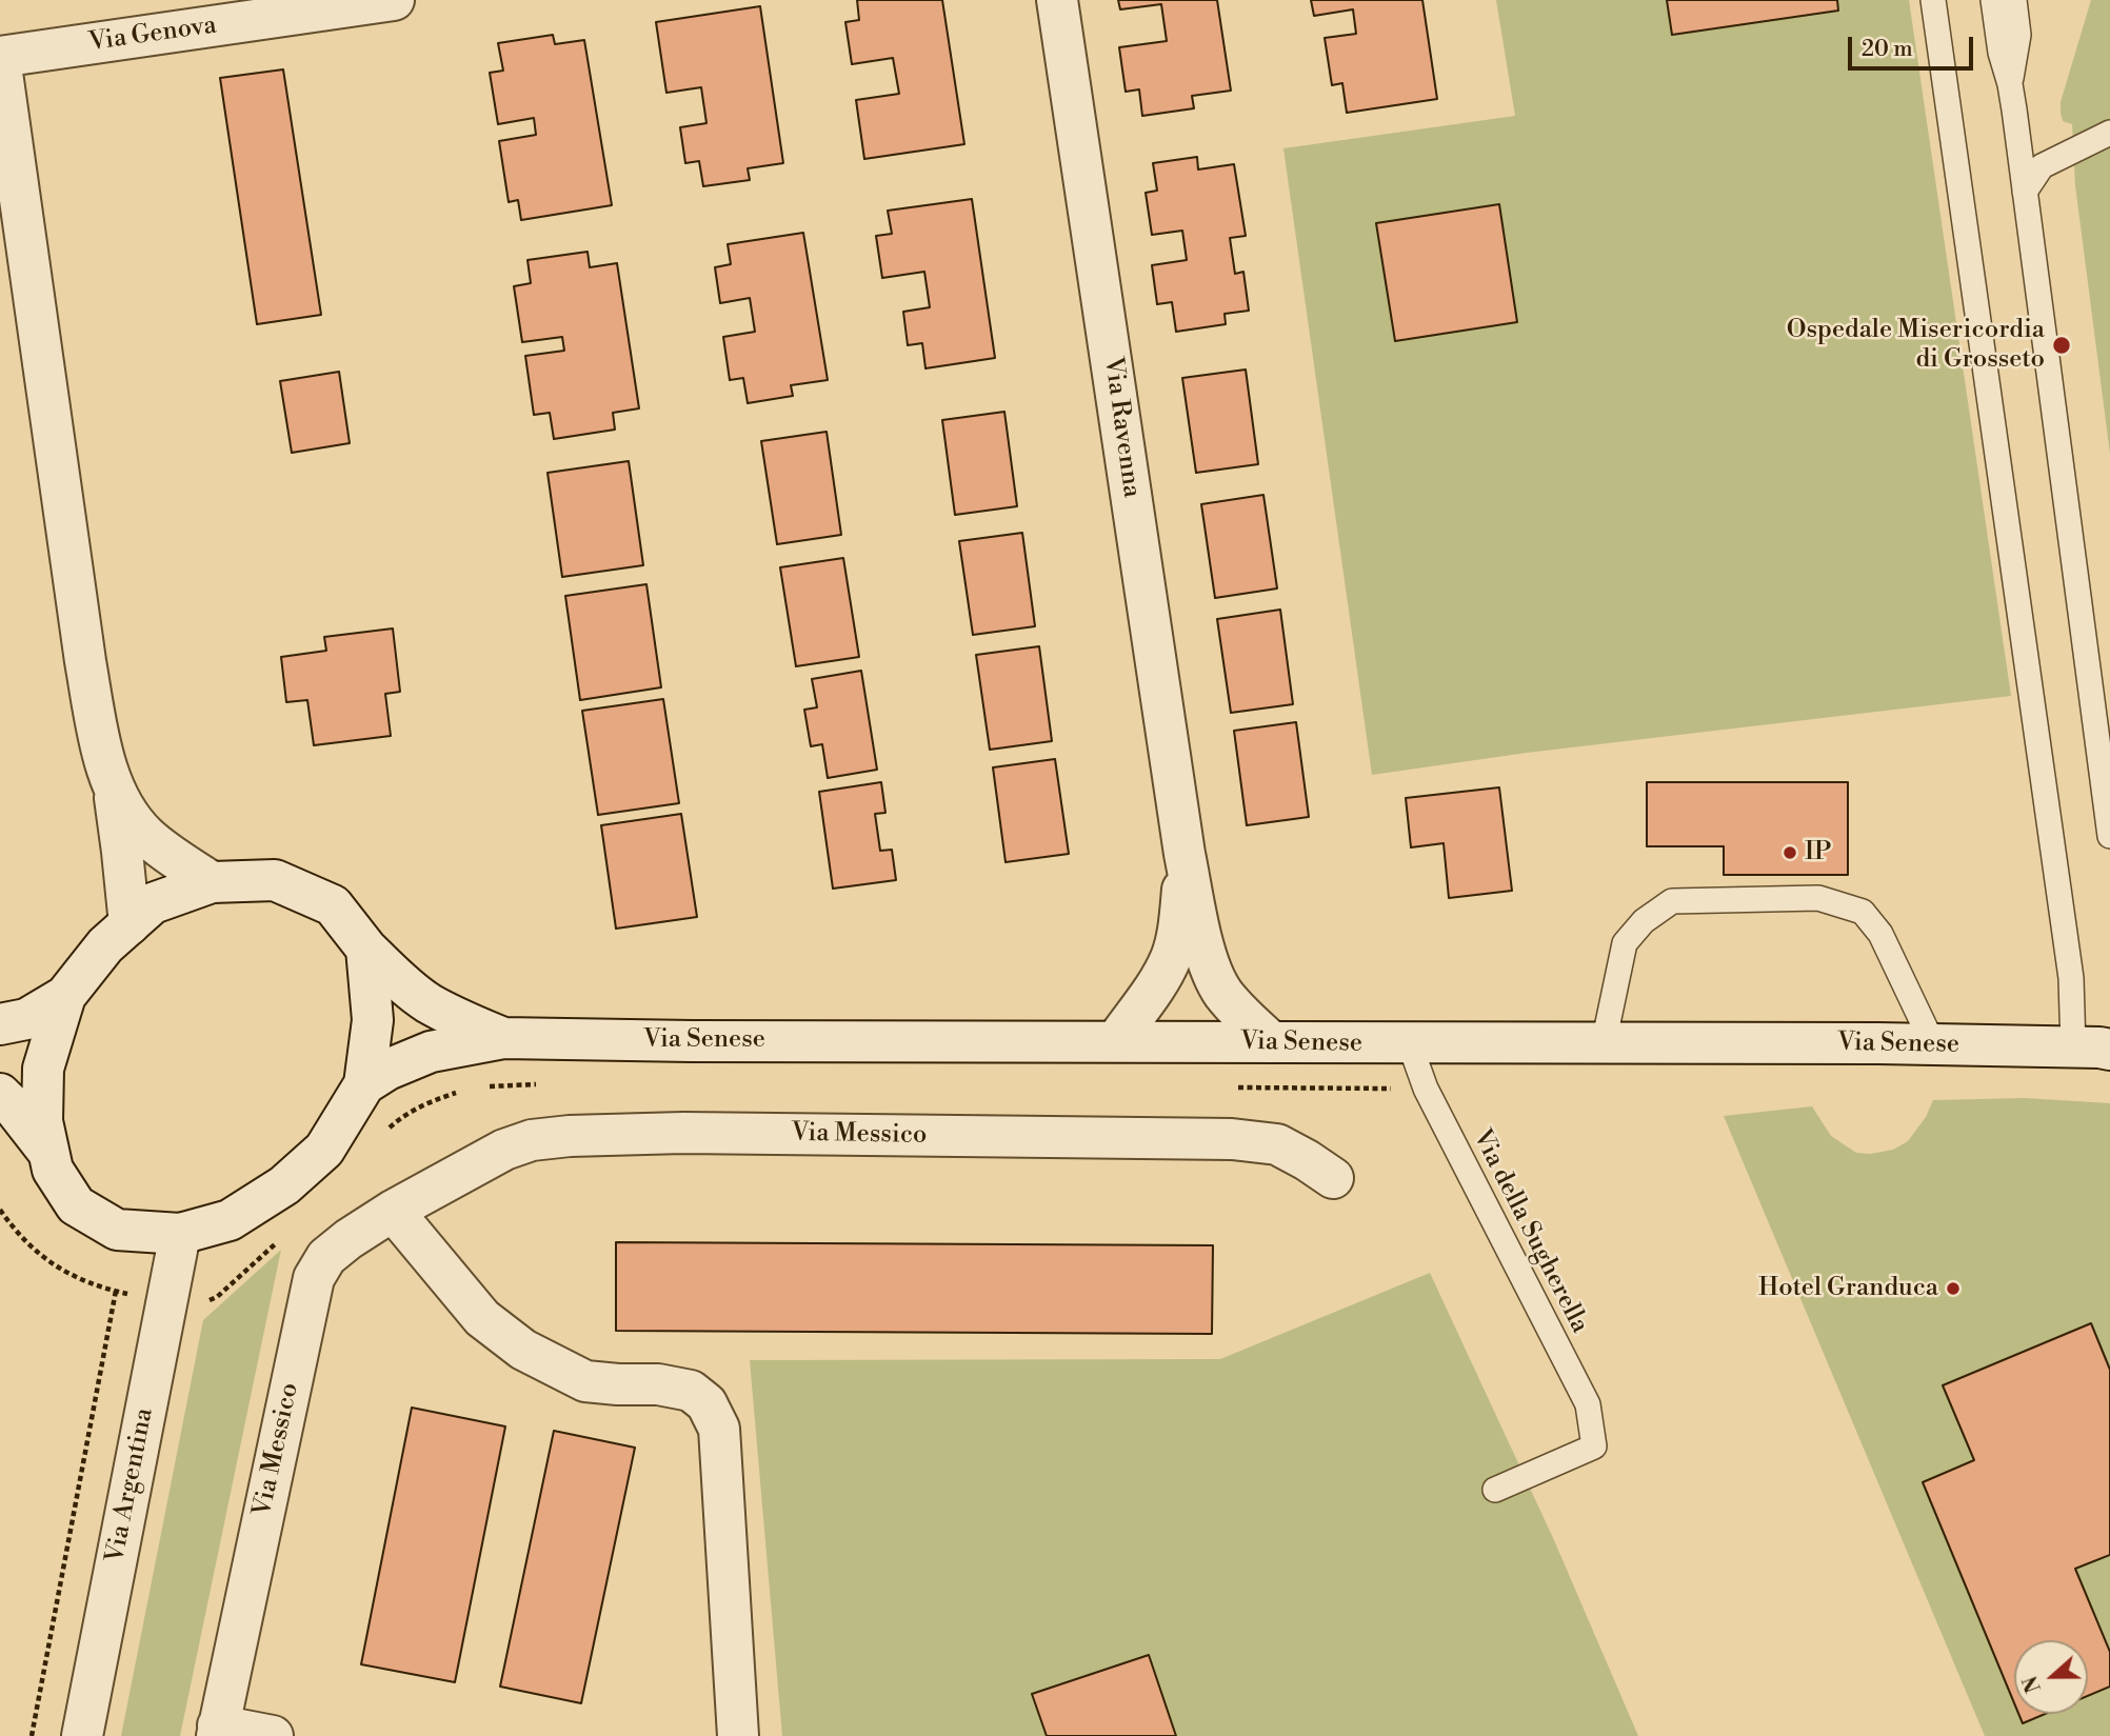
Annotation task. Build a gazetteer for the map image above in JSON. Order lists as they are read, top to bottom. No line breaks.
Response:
{"streets":{"street":["Via Genova","Via Ravenna","Via Senese","Via Messico","Via Argentina"],"lane":["Via della Sugherella"]},"crossings":[["Via Ravenna","Via Senese"],["Via Senese","Via della Sugherella"]],"places":["Ospedale Misericordia di Grosseto","IP","Hotel Granduca"],"scale_bar":"20 m","north":"left"}
